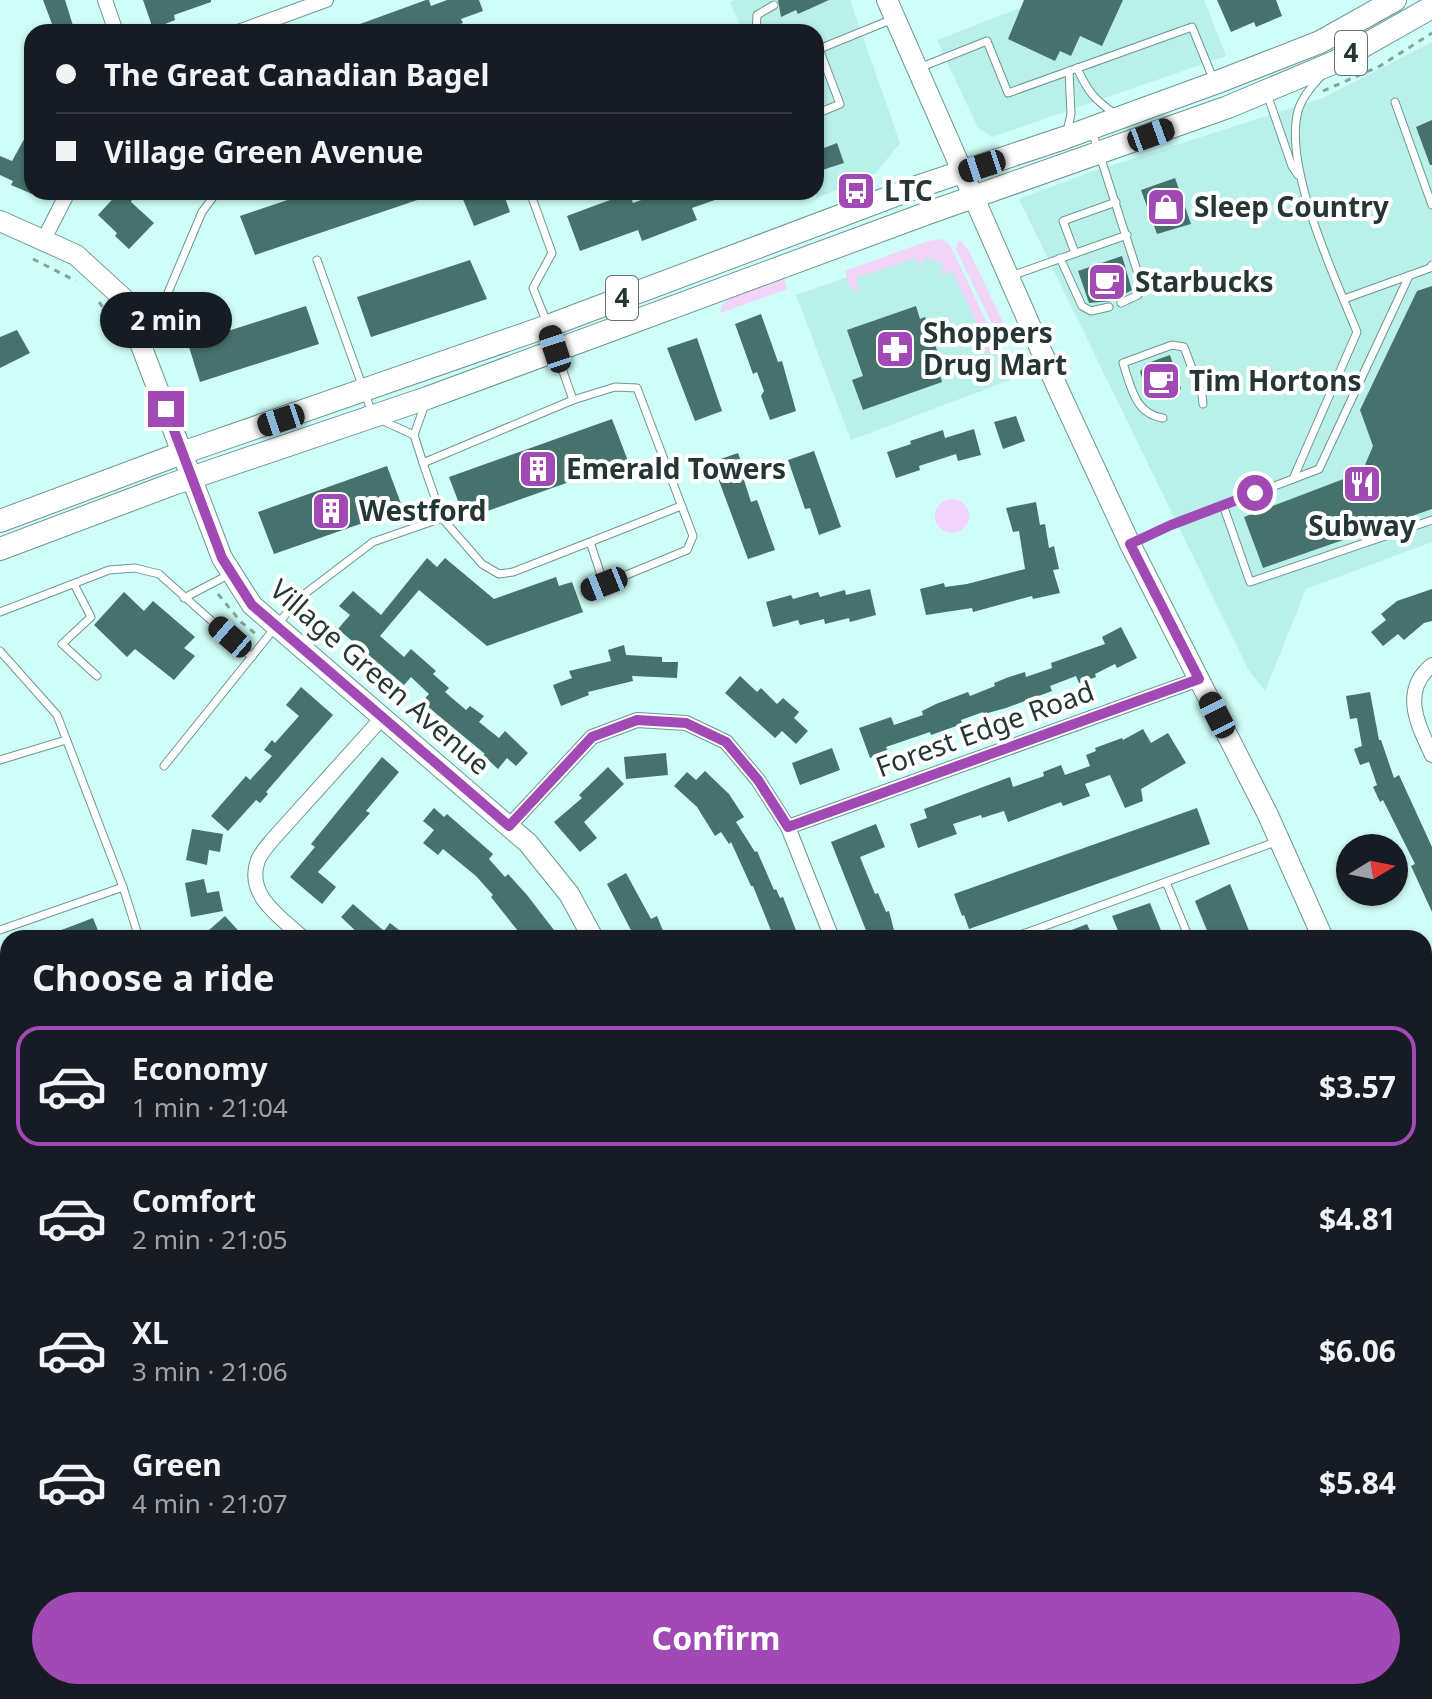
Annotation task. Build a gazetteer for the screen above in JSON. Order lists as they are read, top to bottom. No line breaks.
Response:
{"streets":{"main road":["4","Village Green Avenue"],"street":["Forest Edge Road"]},"crossings":[["4","Village Green Avenue"]],"places":{"bus stop":["LTC"],"shop":["Sleep Country"],"cafe":["Starbucks","Tim Hortons"],"pharmacy":["Shoppers Drug Mart"],"building":["Emerald Towers","Westford"],"restaurant":["Subway"]},"north":"right","page":{"banner":["The Great Canadian Bagel","Village Green Avenue"],"bubble":"2 min","heading":"Choose a ride","list":[{"name":"Economy","note":"1 min · 21:04","value":"$3.57"},{"name":"Comfort","note":"2 min · 21:05","value":"$4.81"},{"name":"XL","note":"3 min · 21:06","value":"$6.06"},{"name":"Green","note":"4 min · 21:07","value":"$5.84"}],"buttons":"Confirm"}}
